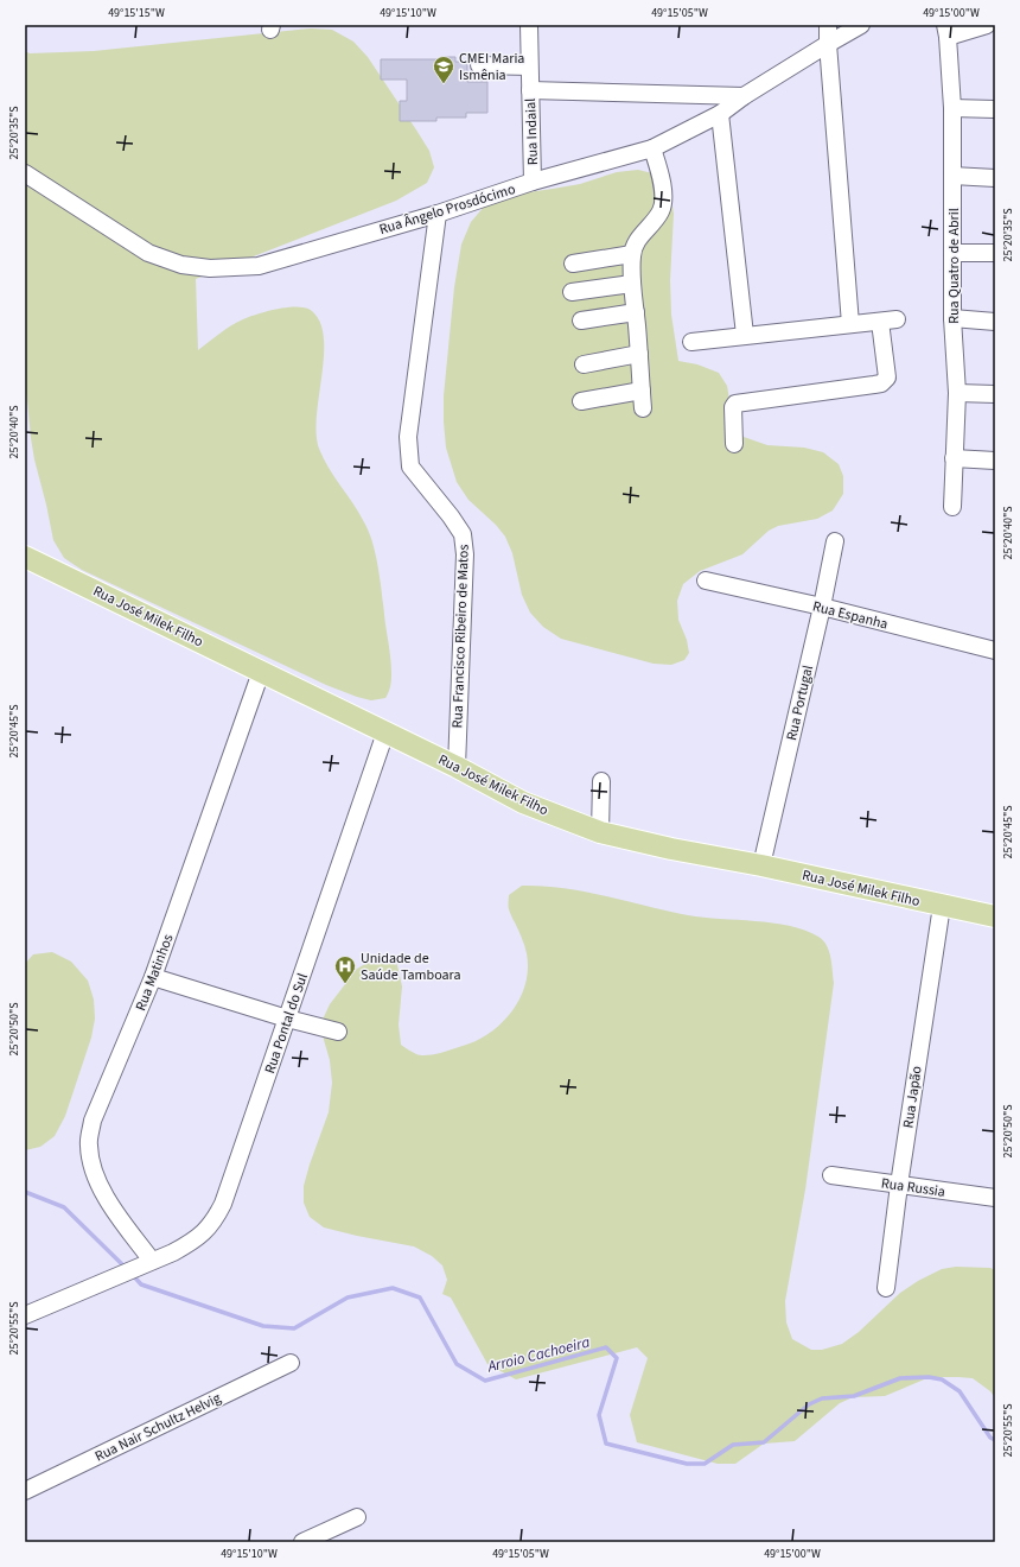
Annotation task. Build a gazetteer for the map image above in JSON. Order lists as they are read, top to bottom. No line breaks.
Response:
{"streets":{"main road":["Rua José Milek Filho"],"street":["Rua Indaial","Rua Ângelo Prosdócimo","Rua Quatro de Abril","Rua Espanha","Rua Francisco Ribeiro de Matos","Rua Portugal","Rua Matinhos","Rua Pontal do Sul","Rua Japão","Rua Russia","Rua Nair Schultz Helvig"]},"crossings":[["Rua Indaial","Rua Ângelo Prosdócimo"],["Rua Ângelo Prosdócimo","Rua Francisco Ribeiro de Matos"],["Rua Espanha","Rua Portugal"],["Rua José Milek Filho","Rua Francisco Ribeiro de Matos"],["Rua José Milek Filho","Rua Portugal"],["Rua José Milek Filho","Rua Matinhos"],["Rua José Milek Filho","Rua Pontal do Sul"],["Rua José Milek Filho","Rua Japão"],["Rua Matinhos","Rua Pontal do Sul"],["Rua Japão","Rua Russia"]],"water":["Arroio Cachoeira"],"places":{"school or university":["CMEI Maria Ismênia"],"hospital":["Unidade de Saúde Tamboara"]},"coordinates":["49°15'15\"W","49°15'10\"W","49°15'05\"W","49°15'00\"W","25°20'35\"S","25°20'40\"S","25°20'45\"S","25°20'50\"S","25°20'55\"S"]}
